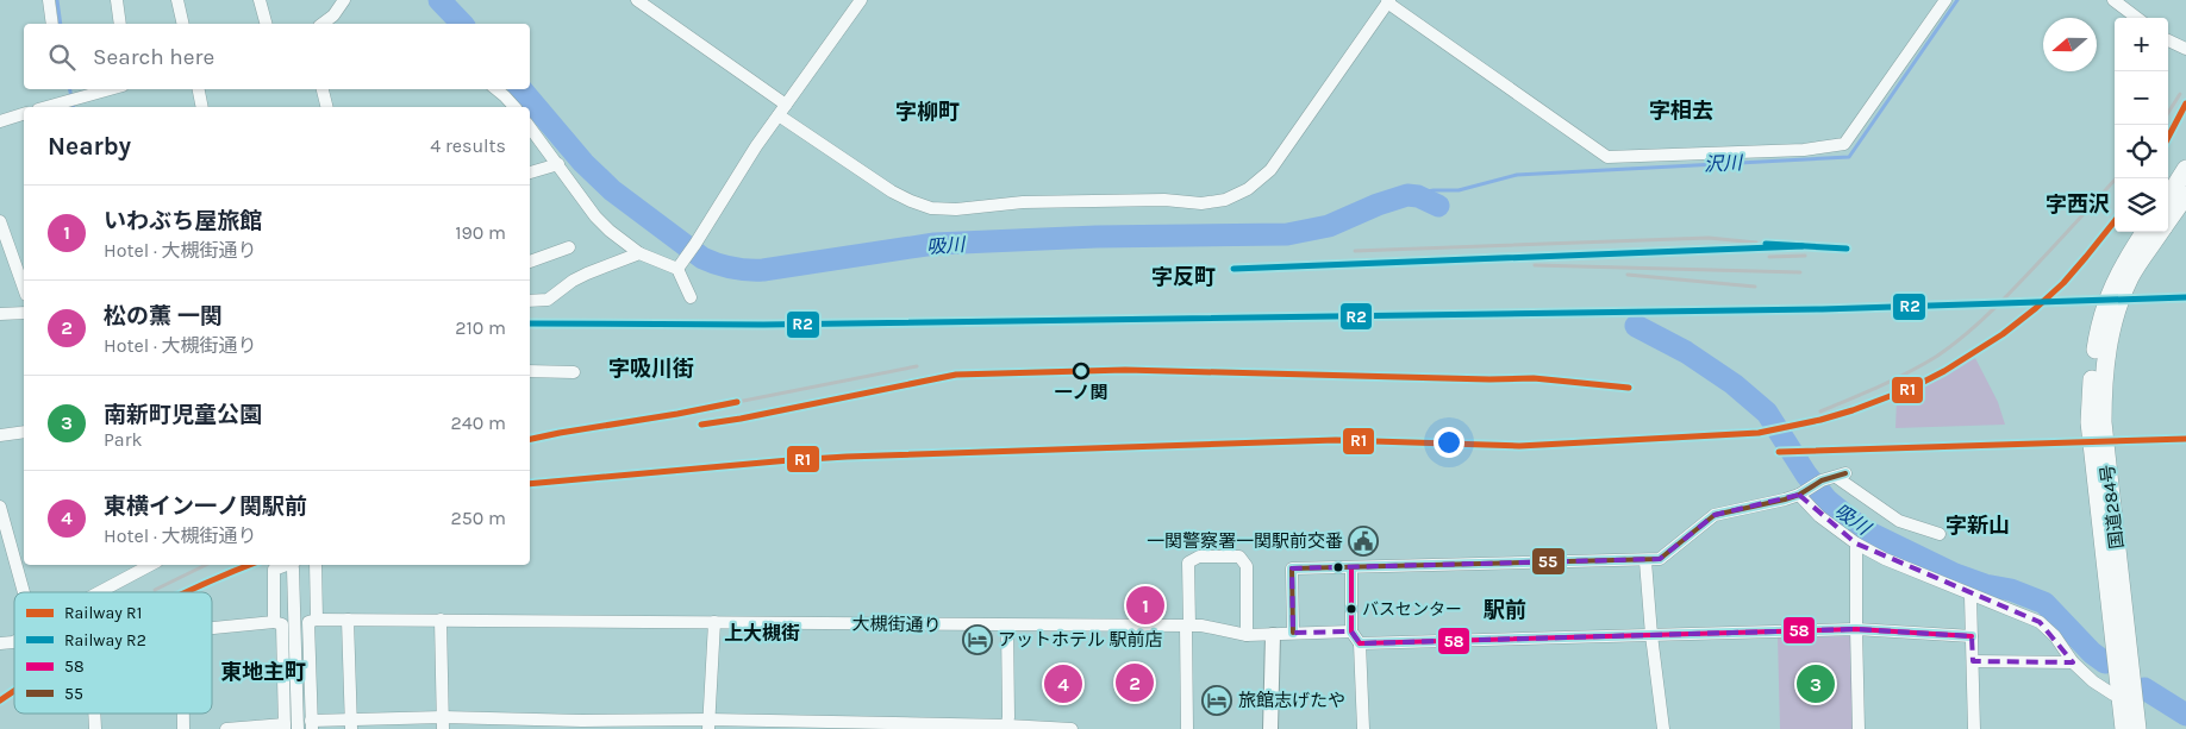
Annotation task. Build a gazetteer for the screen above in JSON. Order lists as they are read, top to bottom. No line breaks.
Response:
{"streets":{"highway":["国道284号"],"street":["大槻街通り"]},"districts":["字相去","字柳町","字西沢","字反町","字吸川街","字新山","駅前","上大槻街","東地主町"],"water":["沢川","吸川"],"places":{"other":["一ノ関","バスセンター"],"public building":["一関警察署一関駅前交番"],"hotel":["アットホテル 駅前店","旅館志げたや"]},"lines":["rail line R1","rail line R2","transit line 55","transit line 58"],"legend":["Railway R1","Railway R2","58","55"],"north":"left","page":{"map_buttons":["+","−"],"search":"Search here","heading":["Nearby","4 results"],"list":[{"mark":"1","name":"いわぶち屋旅館","note":"Hotel · 大槻街通り","value":"190 m"},{"mark":"2","name":"松の薫 一関","note":"Hotel · 大槻街通り","value":"210 m"},{"mark":"3","name":"南新町児童公園","note":"Park","value":"240 m"},{"mark":"4","name":"東横イン一ノ関駅前","note":"Hotel · 大槻街通り","value":"250 m"}],"pins":["1","2","3","4"]}}
